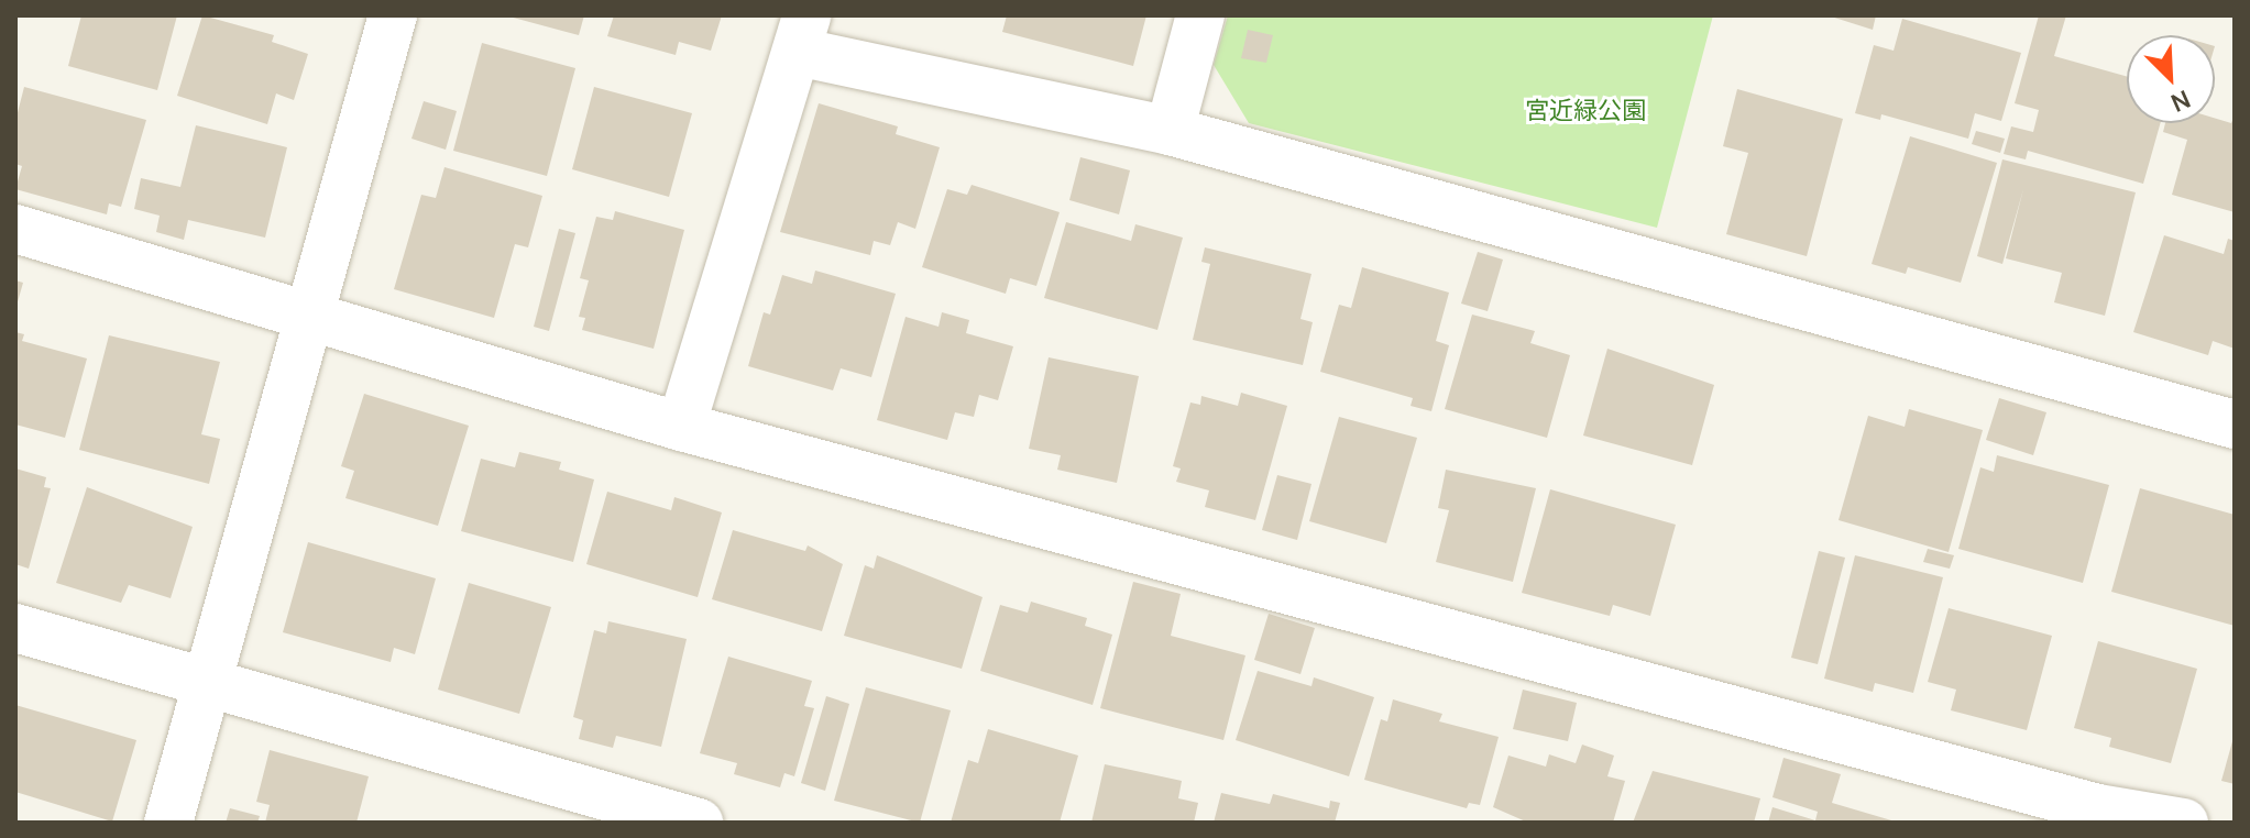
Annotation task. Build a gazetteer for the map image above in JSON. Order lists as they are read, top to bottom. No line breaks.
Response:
{"parks":["宮近緑公園"],"north":"bottom right"}
